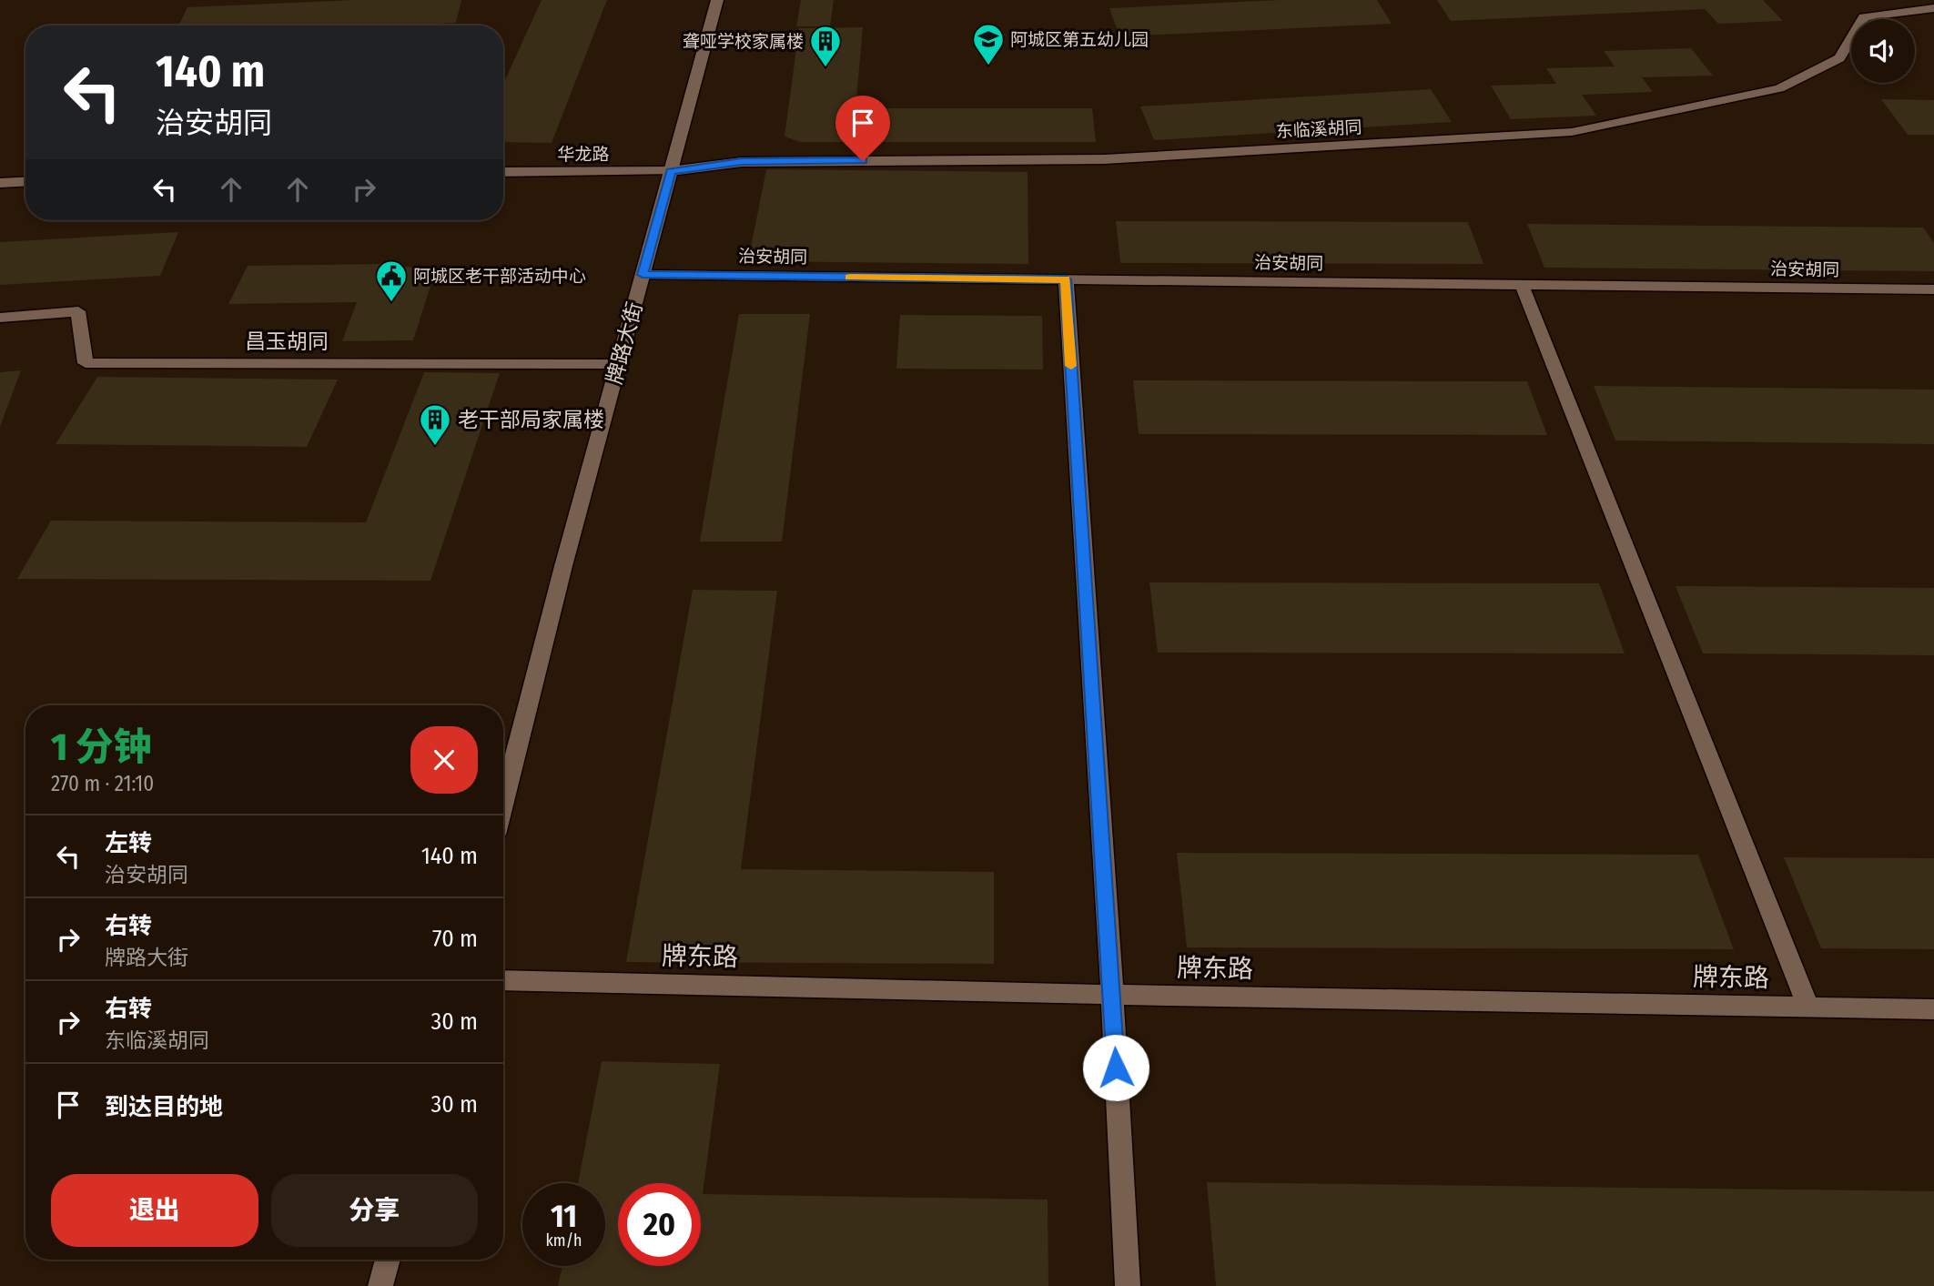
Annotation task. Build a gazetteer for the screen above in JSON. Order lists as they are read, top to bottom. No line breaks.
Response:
{"streets":{"street":["东临溪胡同","华龙路","治安胡同","昌玉胡同","牌路大街","牌东路"]},"crossings":[["东临溪胡同","华龙路"],["东临溪胡同","牌路大街"],["华龙路","牌路大街"],["治安胡同","牌路大街"],["昌玉胡同","牌路大街"]],"places":{"school or university":["阿城区第五幼儿园"],"building":["聋哑学校家属楼","老干部局家属楼"],"public building":["阿城区老干部活动中心"]},"page":{"turn":["140 m","治安胡同"],"heading":["1 分钟","270 m · 21:10"],"list":[{"name":"左转","note":"治安胡同","value":"140 m"},{"name":"右转","note":"牌路大街","value":"70 m"},{"name":"右转","note":"东临溪胡同","value":"30 m"},{"name":"到达目的地","value":"30 m"}],"buttons":["退出","分享"],"speed":"11 km/h","limit":"20"}}
